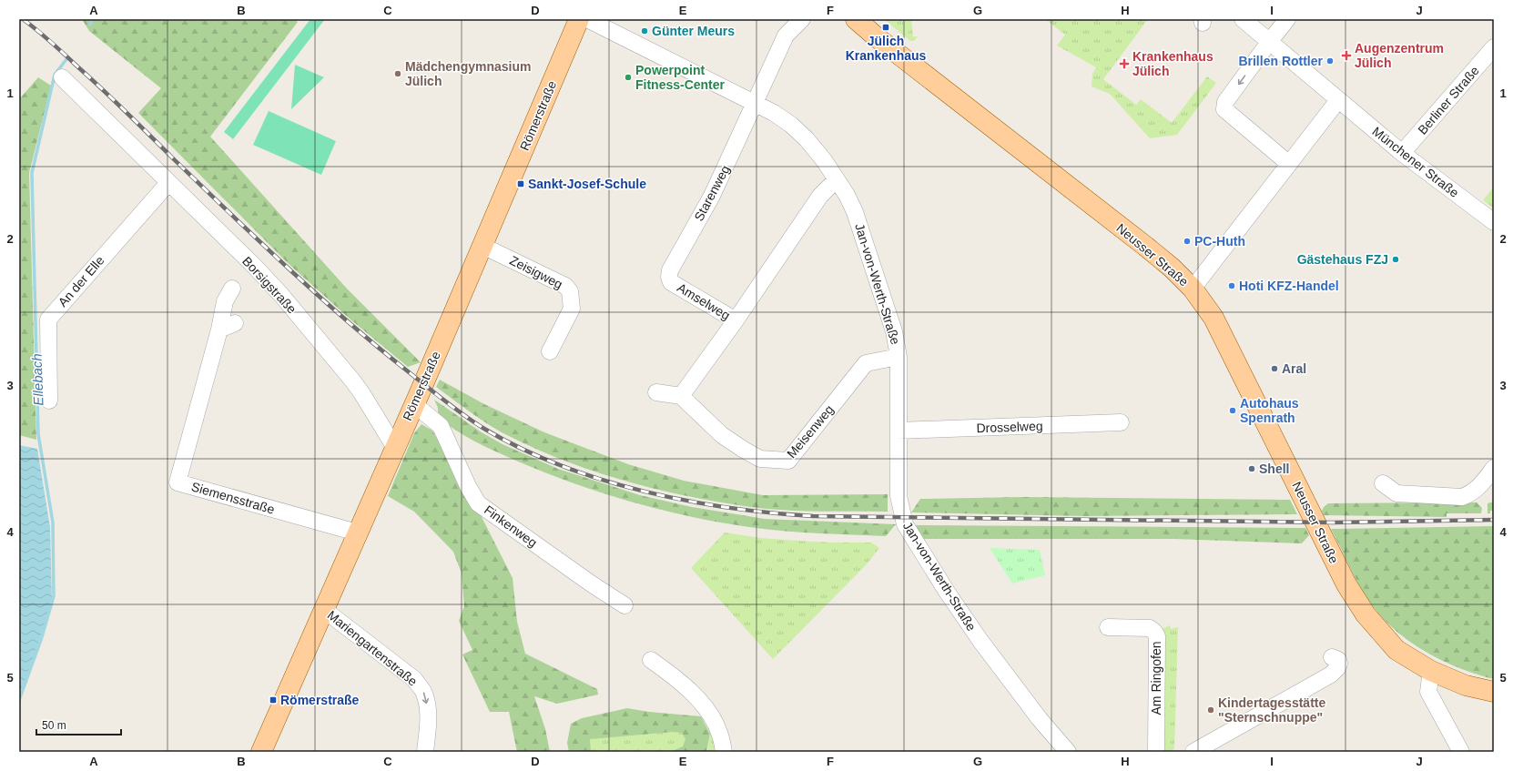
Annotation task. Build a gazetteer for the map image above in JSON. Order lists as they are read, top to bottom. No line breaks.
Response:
{"streets":{"main road":["Römerstraße","Neusser Straße"],"street":["Berliner Straße","Münchener Straße","Starenweg","Zeisigweg","An der Elle","Jan-von-Werth-Straße","Borsigstraße","Amselweg","Drosselweg","Meisenweg","Siemensstraße","Finkenweg","Mariengartenstraße","Am Ringofen"]},"crossings":[["Berliner Straße","Münchener Straße"],["Römerstraße","Zeisigweg"],["Römerstraße","Borsigstraße"],["Römerstraße","Siemensstraße"],["Römerstraße","Finkenweg"],["Römerstraße","Mariengartenstraße"],["Starenweg","Jan-von-Werth-Straße"],["Starenweg","Amselweg"],["An der Elle","Borsigstraße"],["Jan-von-Werth-Straße","Drosselweg"],["Jan-von-Werth-Straße","Meisenweg"]],"one_way":["Mariengartenstraße"],"water":["Ellebach"],"places":{"transit":["Jülich Krankenhaus","Sankt-Josef-Schule","Römerstraße"],"other":["Günter Meurs","Brillen Rottler","Mädchengymnasium Jülich","Powerpoint Fitness-Center","PC-Huth","Gästehaus FZJ","Hoti KFZ-Handel","Aral","Autohaus Spenrath","Shell","Kindertagesstätte \"Sternschnuppe\""],"health":["Augenzentrum Jülich","Krankenhaus Jülich"]},"scale_bar":"50 m","grid":{"columns":["A","B","C","D","E","F","G","H","I","J"],"rows":["1","2","3","4","5"]}}
